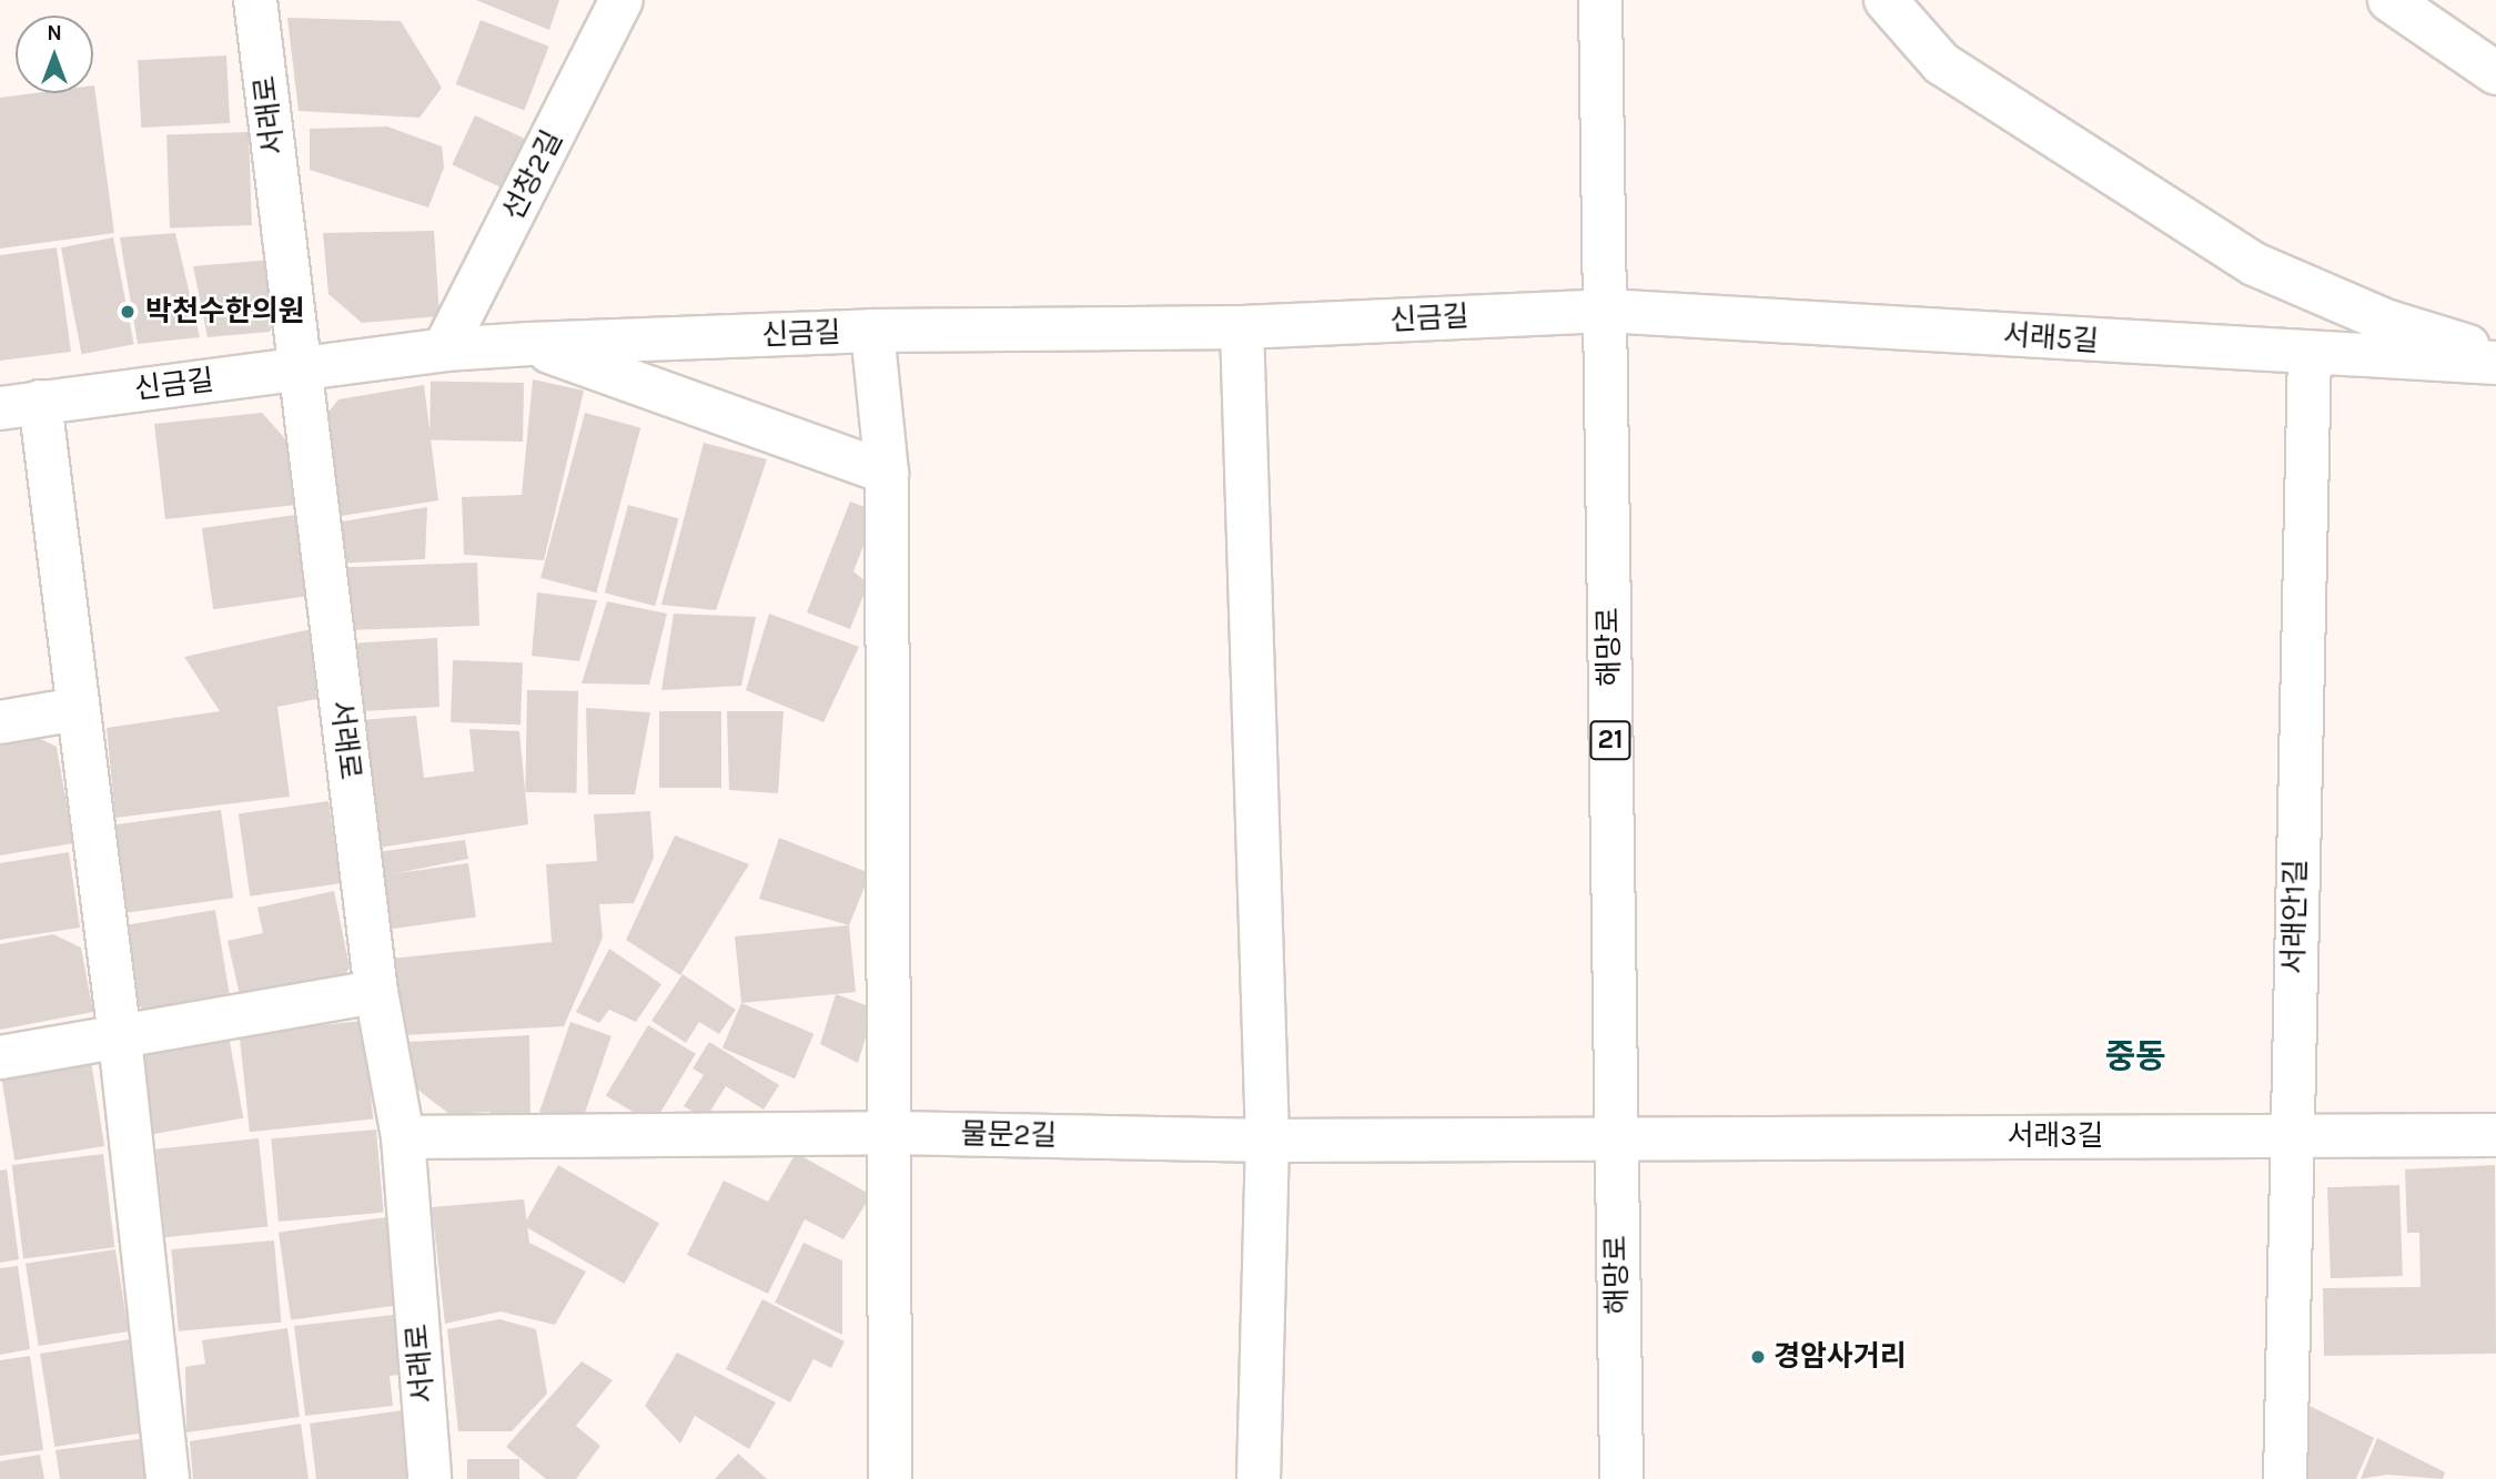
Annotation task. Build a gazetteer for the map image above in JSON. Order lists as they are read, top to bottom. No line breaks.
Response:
{"streets":{"street":["서래로","선창2길","신금길","서래5길","해망로","21","서래안1길","물문2길","서래3길"]},"crossings":[["서래로","신금길"],["서래로","물문2길"],["선창2길","신금길"],["신금길","서래5길"],["신금길","해망로"],["서래5길","해망로"],["서래5길","서래안1길"],["해망로","물문2길"],["해망로","서래3길"],["서래안1길","서래3길"],["물문2길","서래3길"]],"districts":["중동"],"places":["박천수한의원","경암사거리"],"north":"top"}
